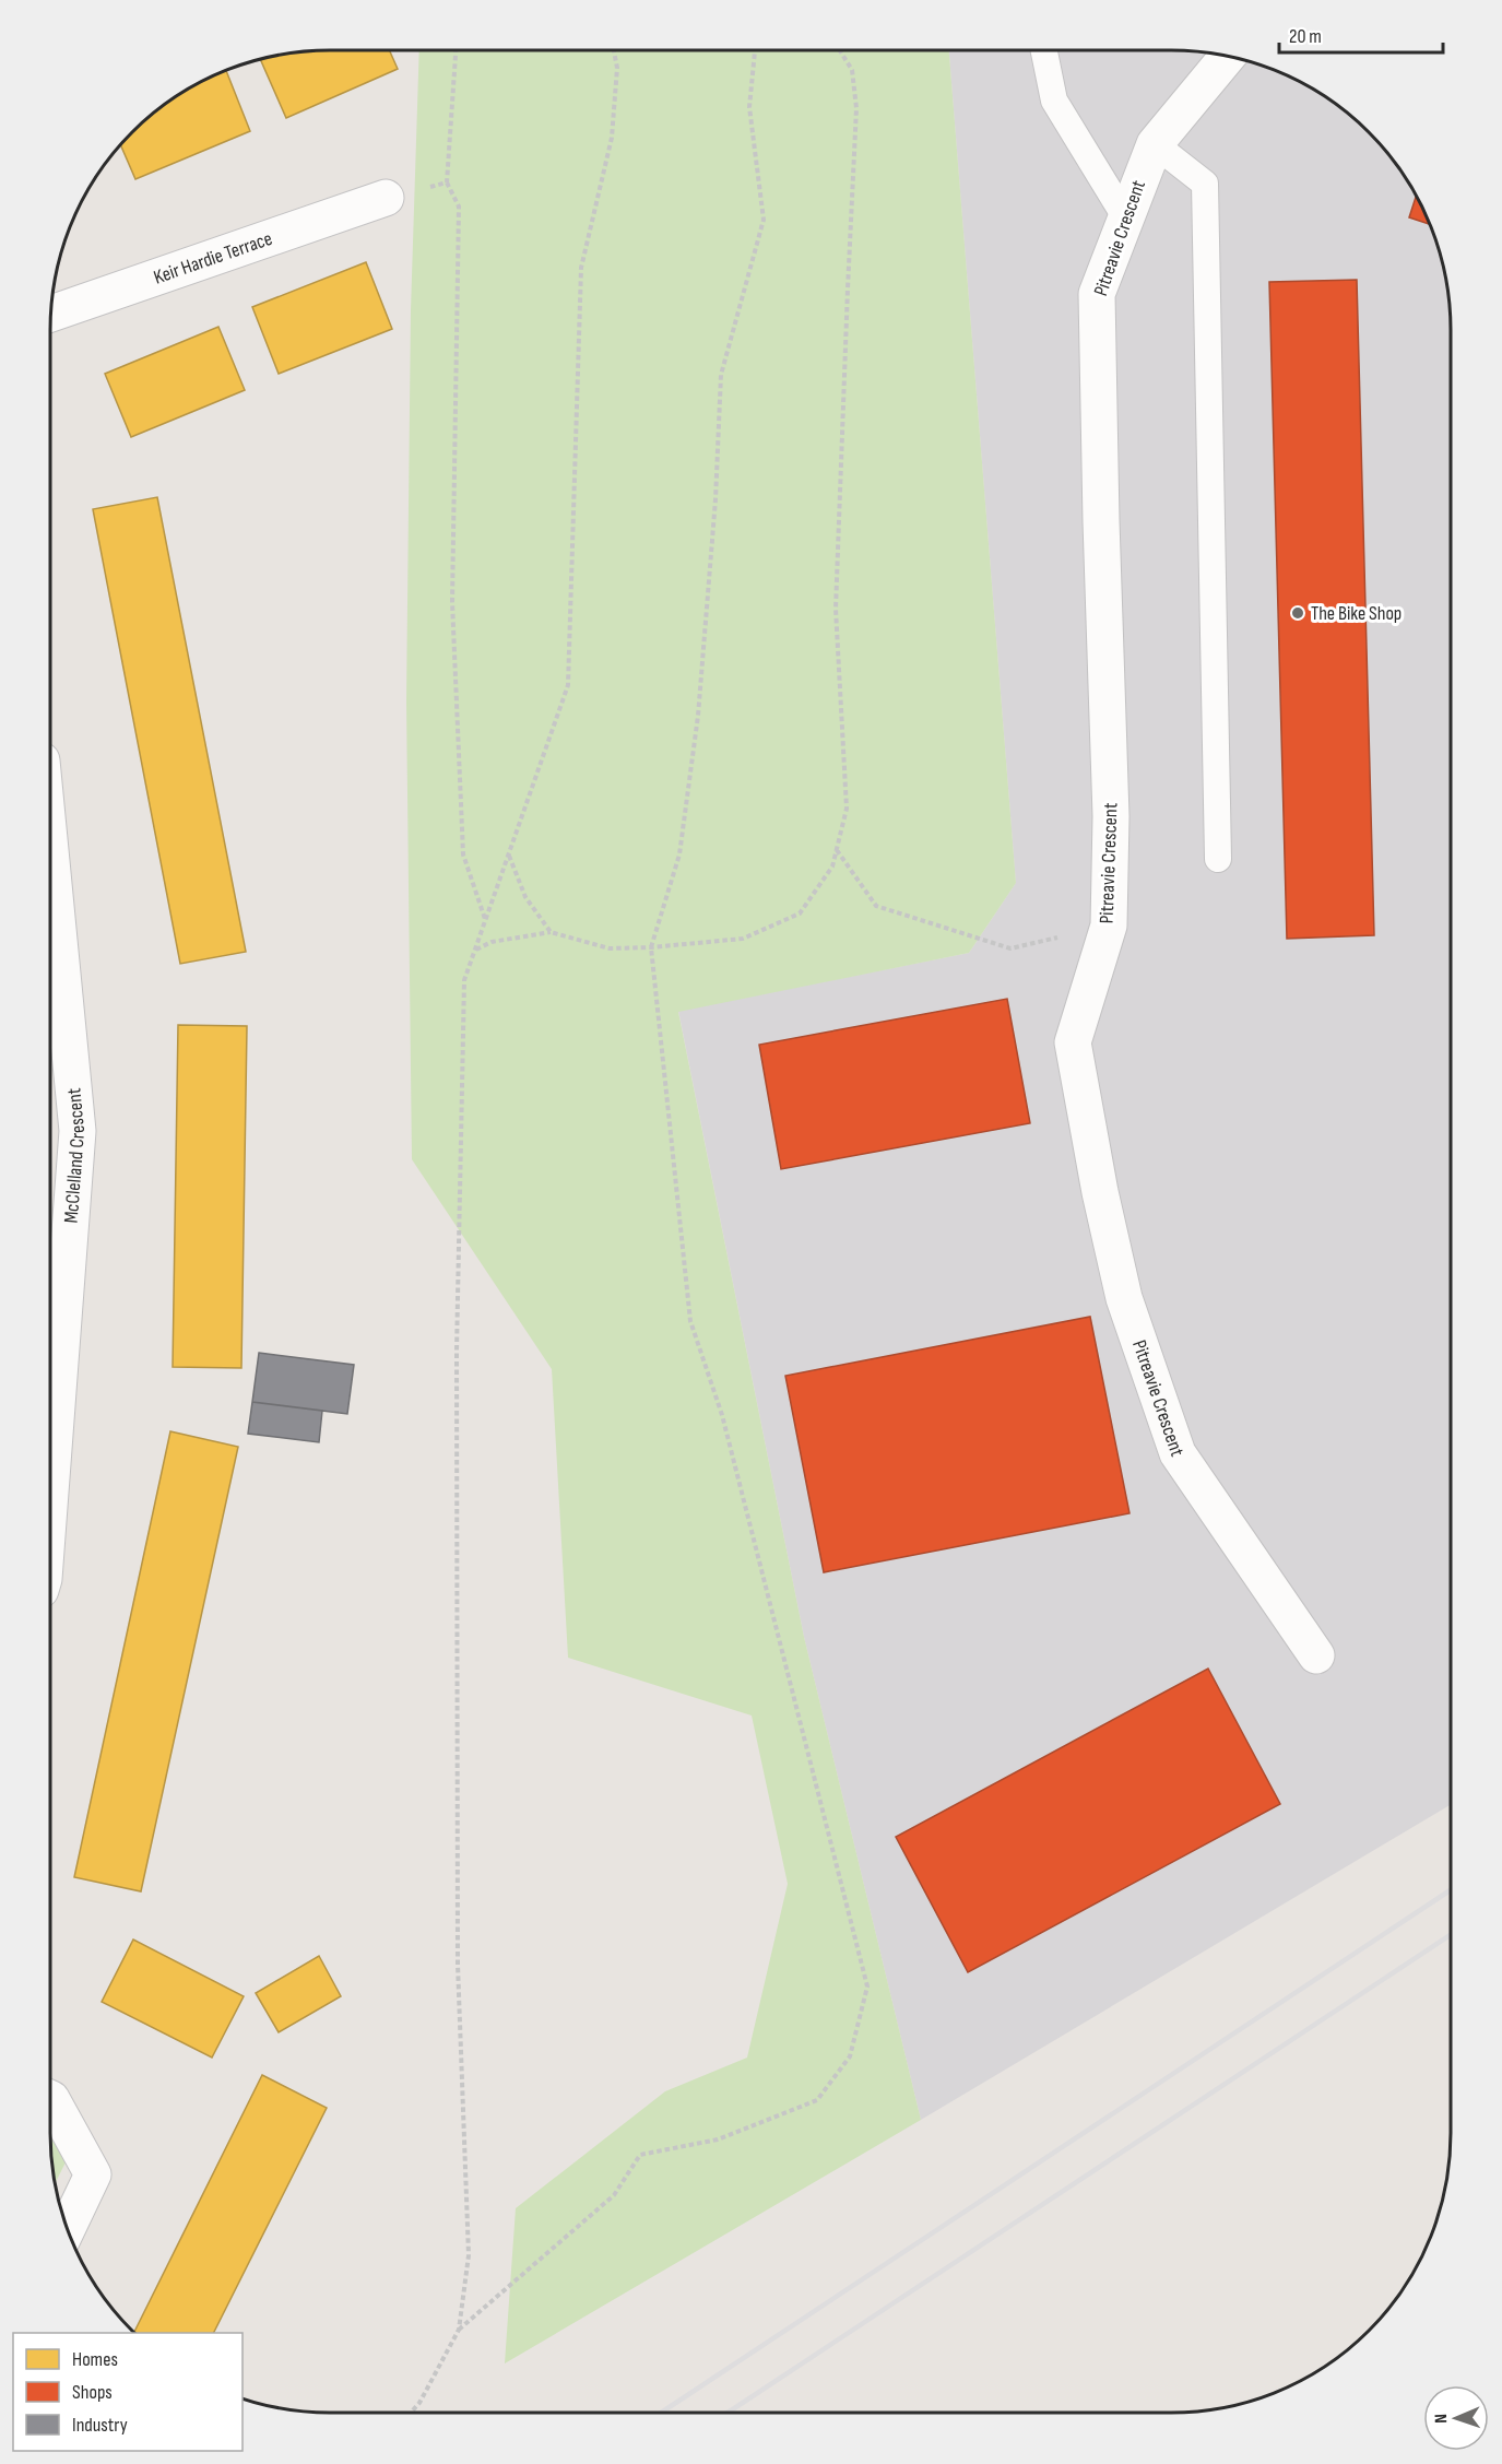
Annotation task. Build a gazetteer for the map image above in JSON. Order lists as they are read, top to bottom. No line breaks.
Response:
{"streets":{"street":["Pitreavie Crescent","Keir Hardie Terrace","McClelland Crescent"]},"places":["The Bike Shop"],"legend":["Homes","Shops","Industry"],"scale_bar":"20 m","north":"left"}
